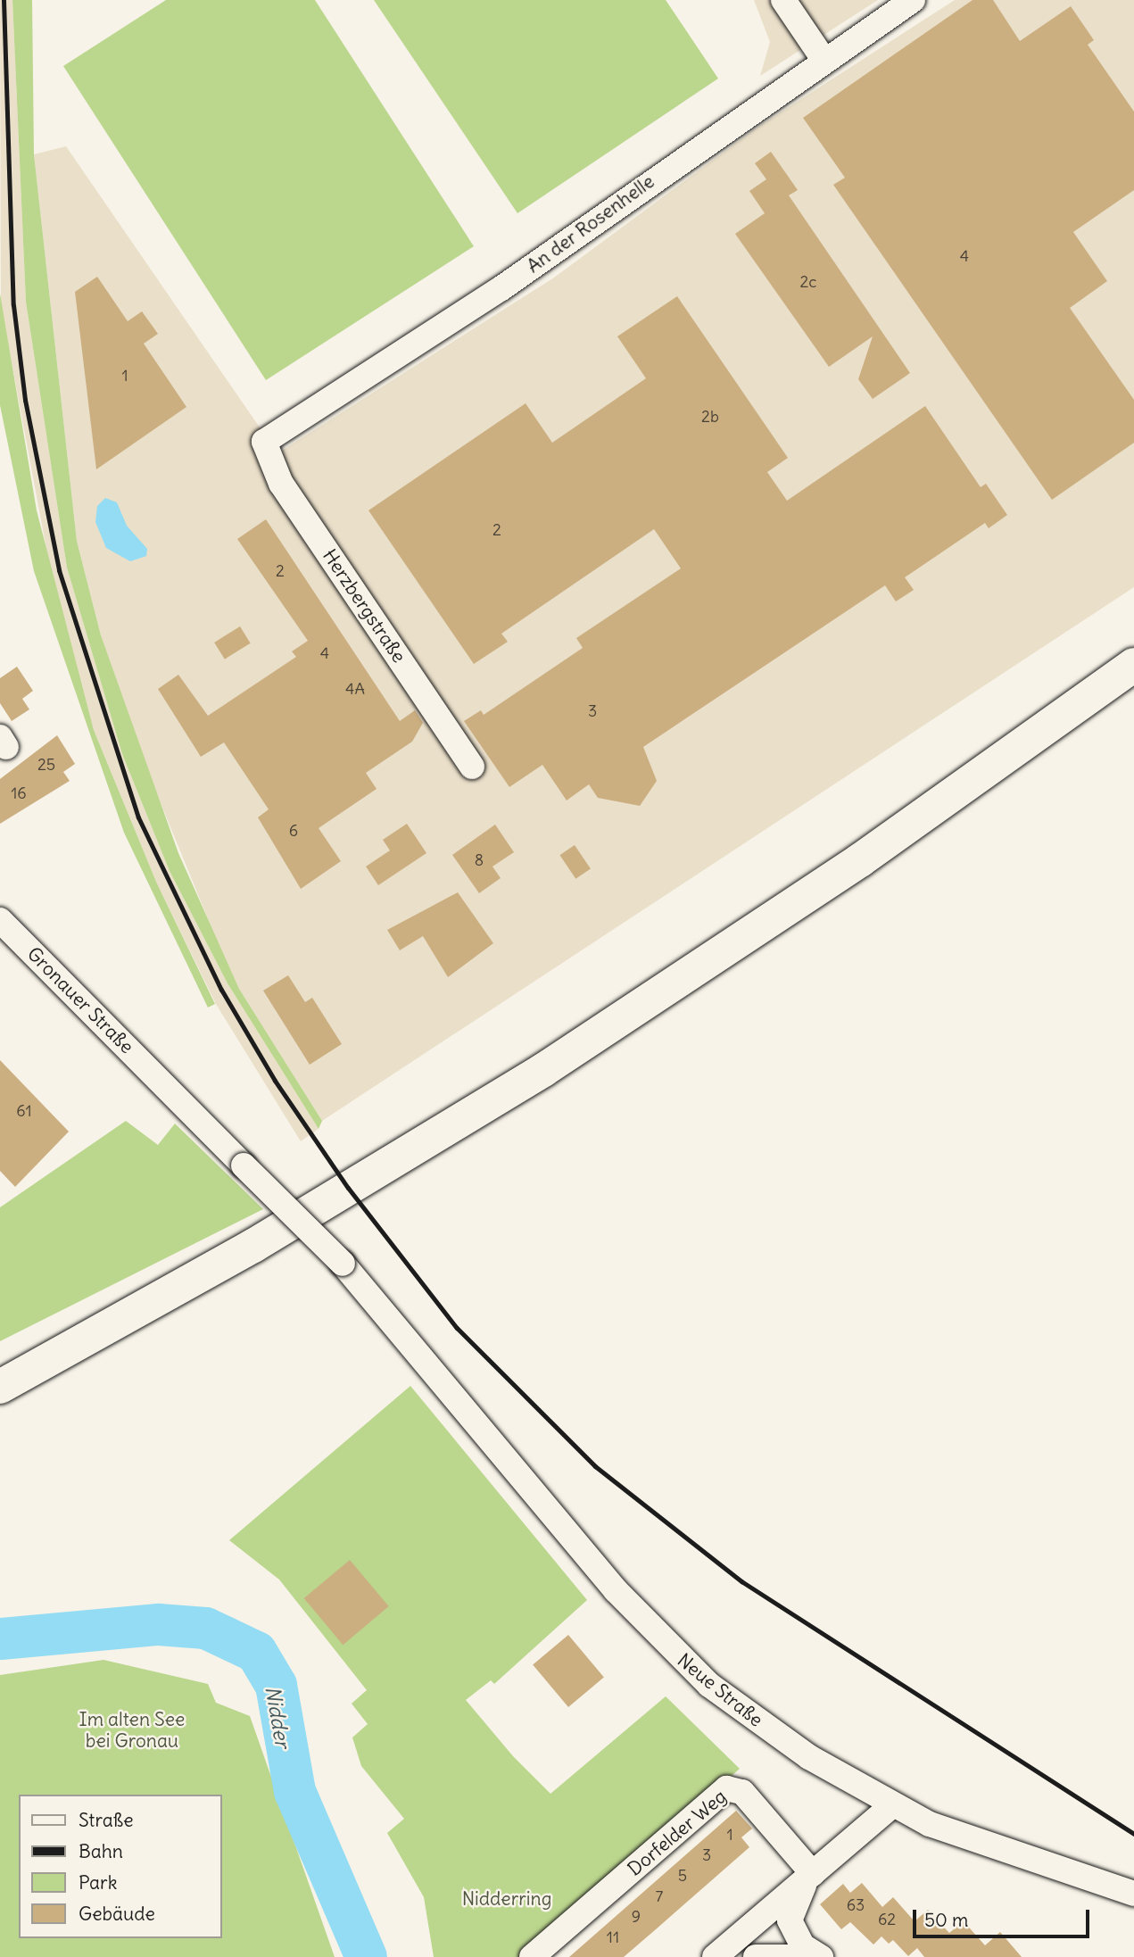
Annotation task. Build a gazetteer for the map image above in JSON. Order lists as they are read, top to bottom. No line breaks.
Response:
{"streets":{"street":["An der Rosenhelle","Herzbergstraße","Gronauer Straße","Neue Straße","Dorfelder Weg"]},"crossings":[["An der Rosenhelle","Herzbergstraße"],["Gronauer Straße","Neue Straße"]],"water":["Nidder"],"parks":["Im alten See bei Gronau","Nidderring"],"house_numbers":["4","2c","1","2b","2","2","4","4A","3","25","16","6","8","61","1","3","5","7","63","9","62","11"],"legend":["Straße","Bahn","Park","Gebäude"],"scale_bar":"50 m"}
